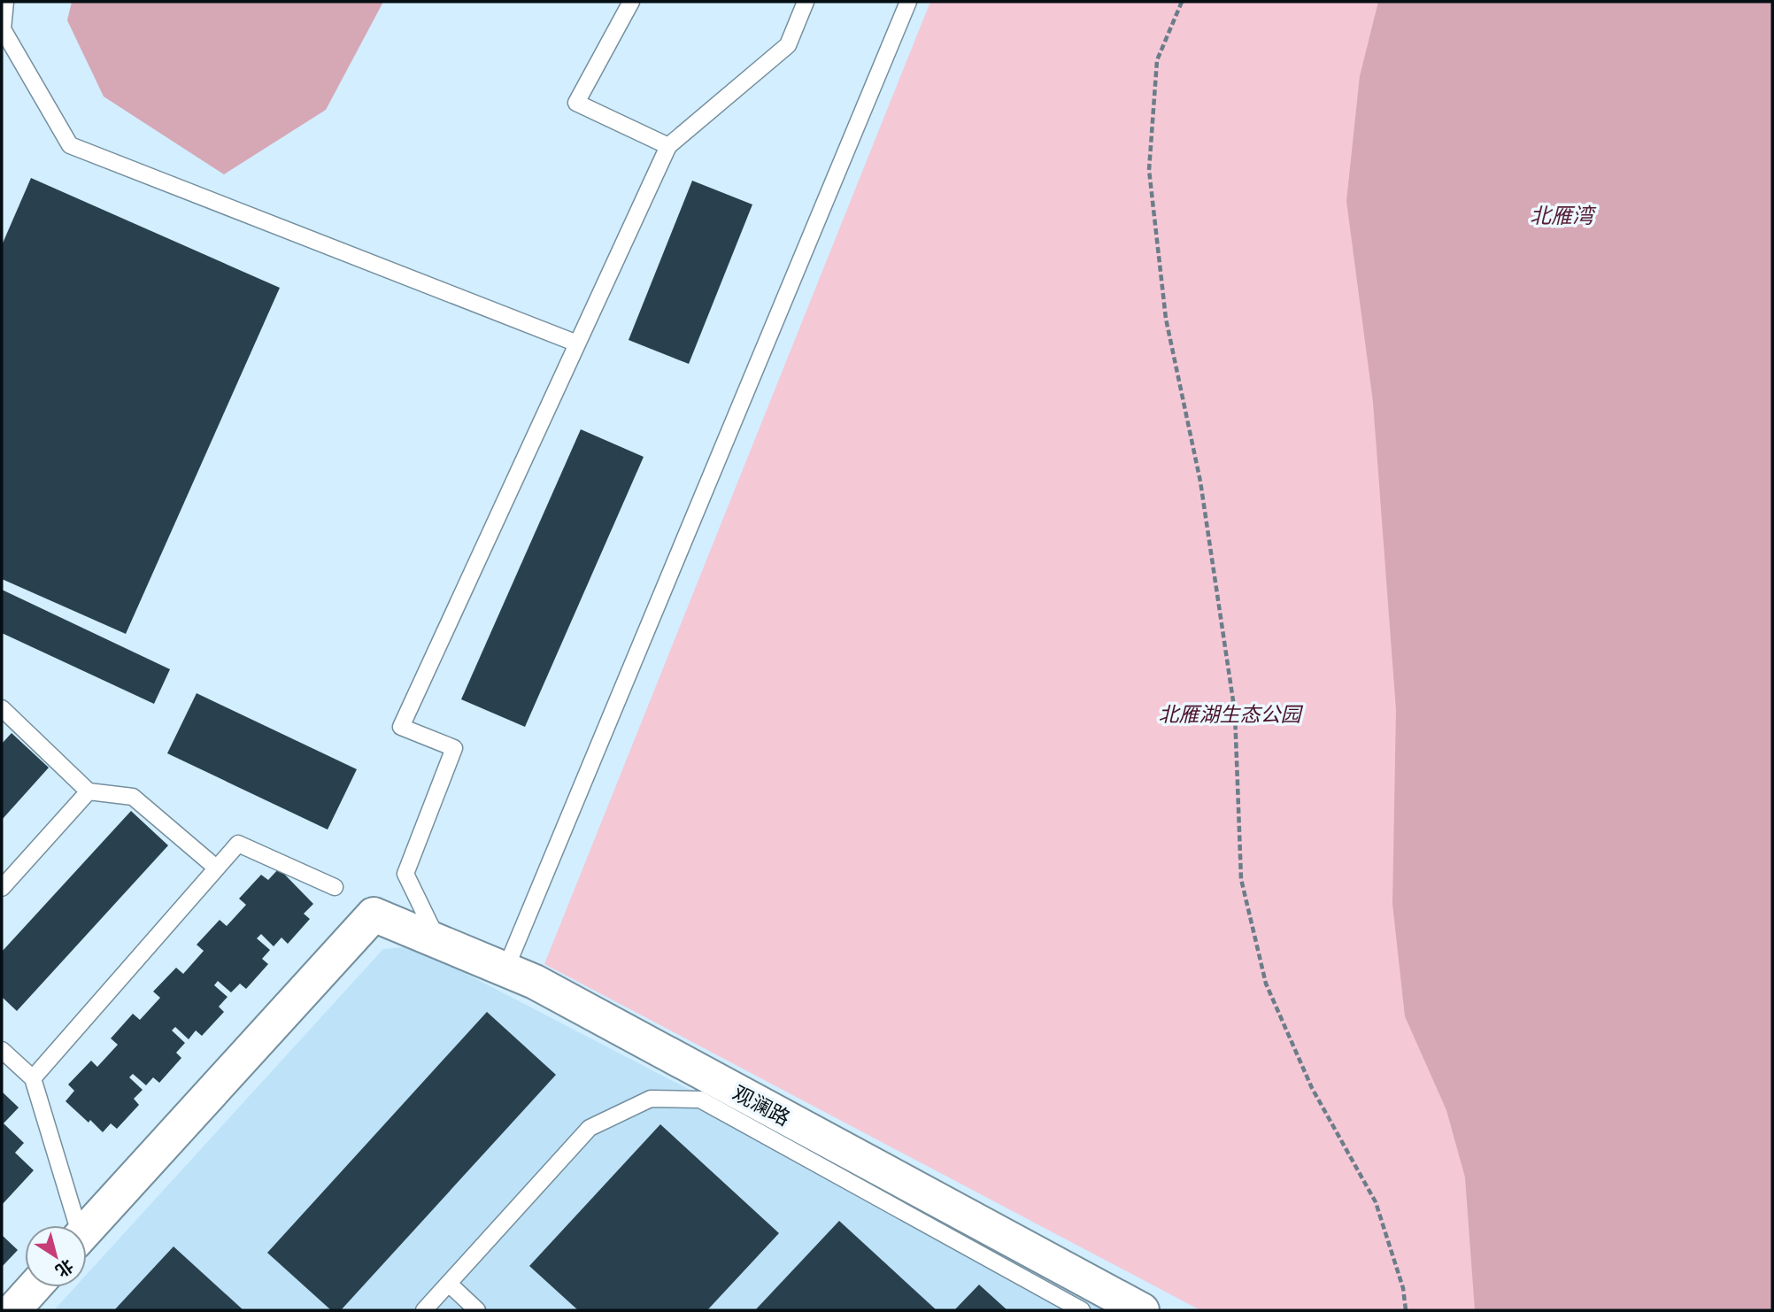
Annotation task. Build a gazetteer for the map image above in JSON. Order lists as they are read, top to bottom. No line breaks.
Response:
{"streets":{"street":["观澜路"]},"water":["北雁湾"],"parks":["北雁湖生态公园"],"north":"bottom right"}
